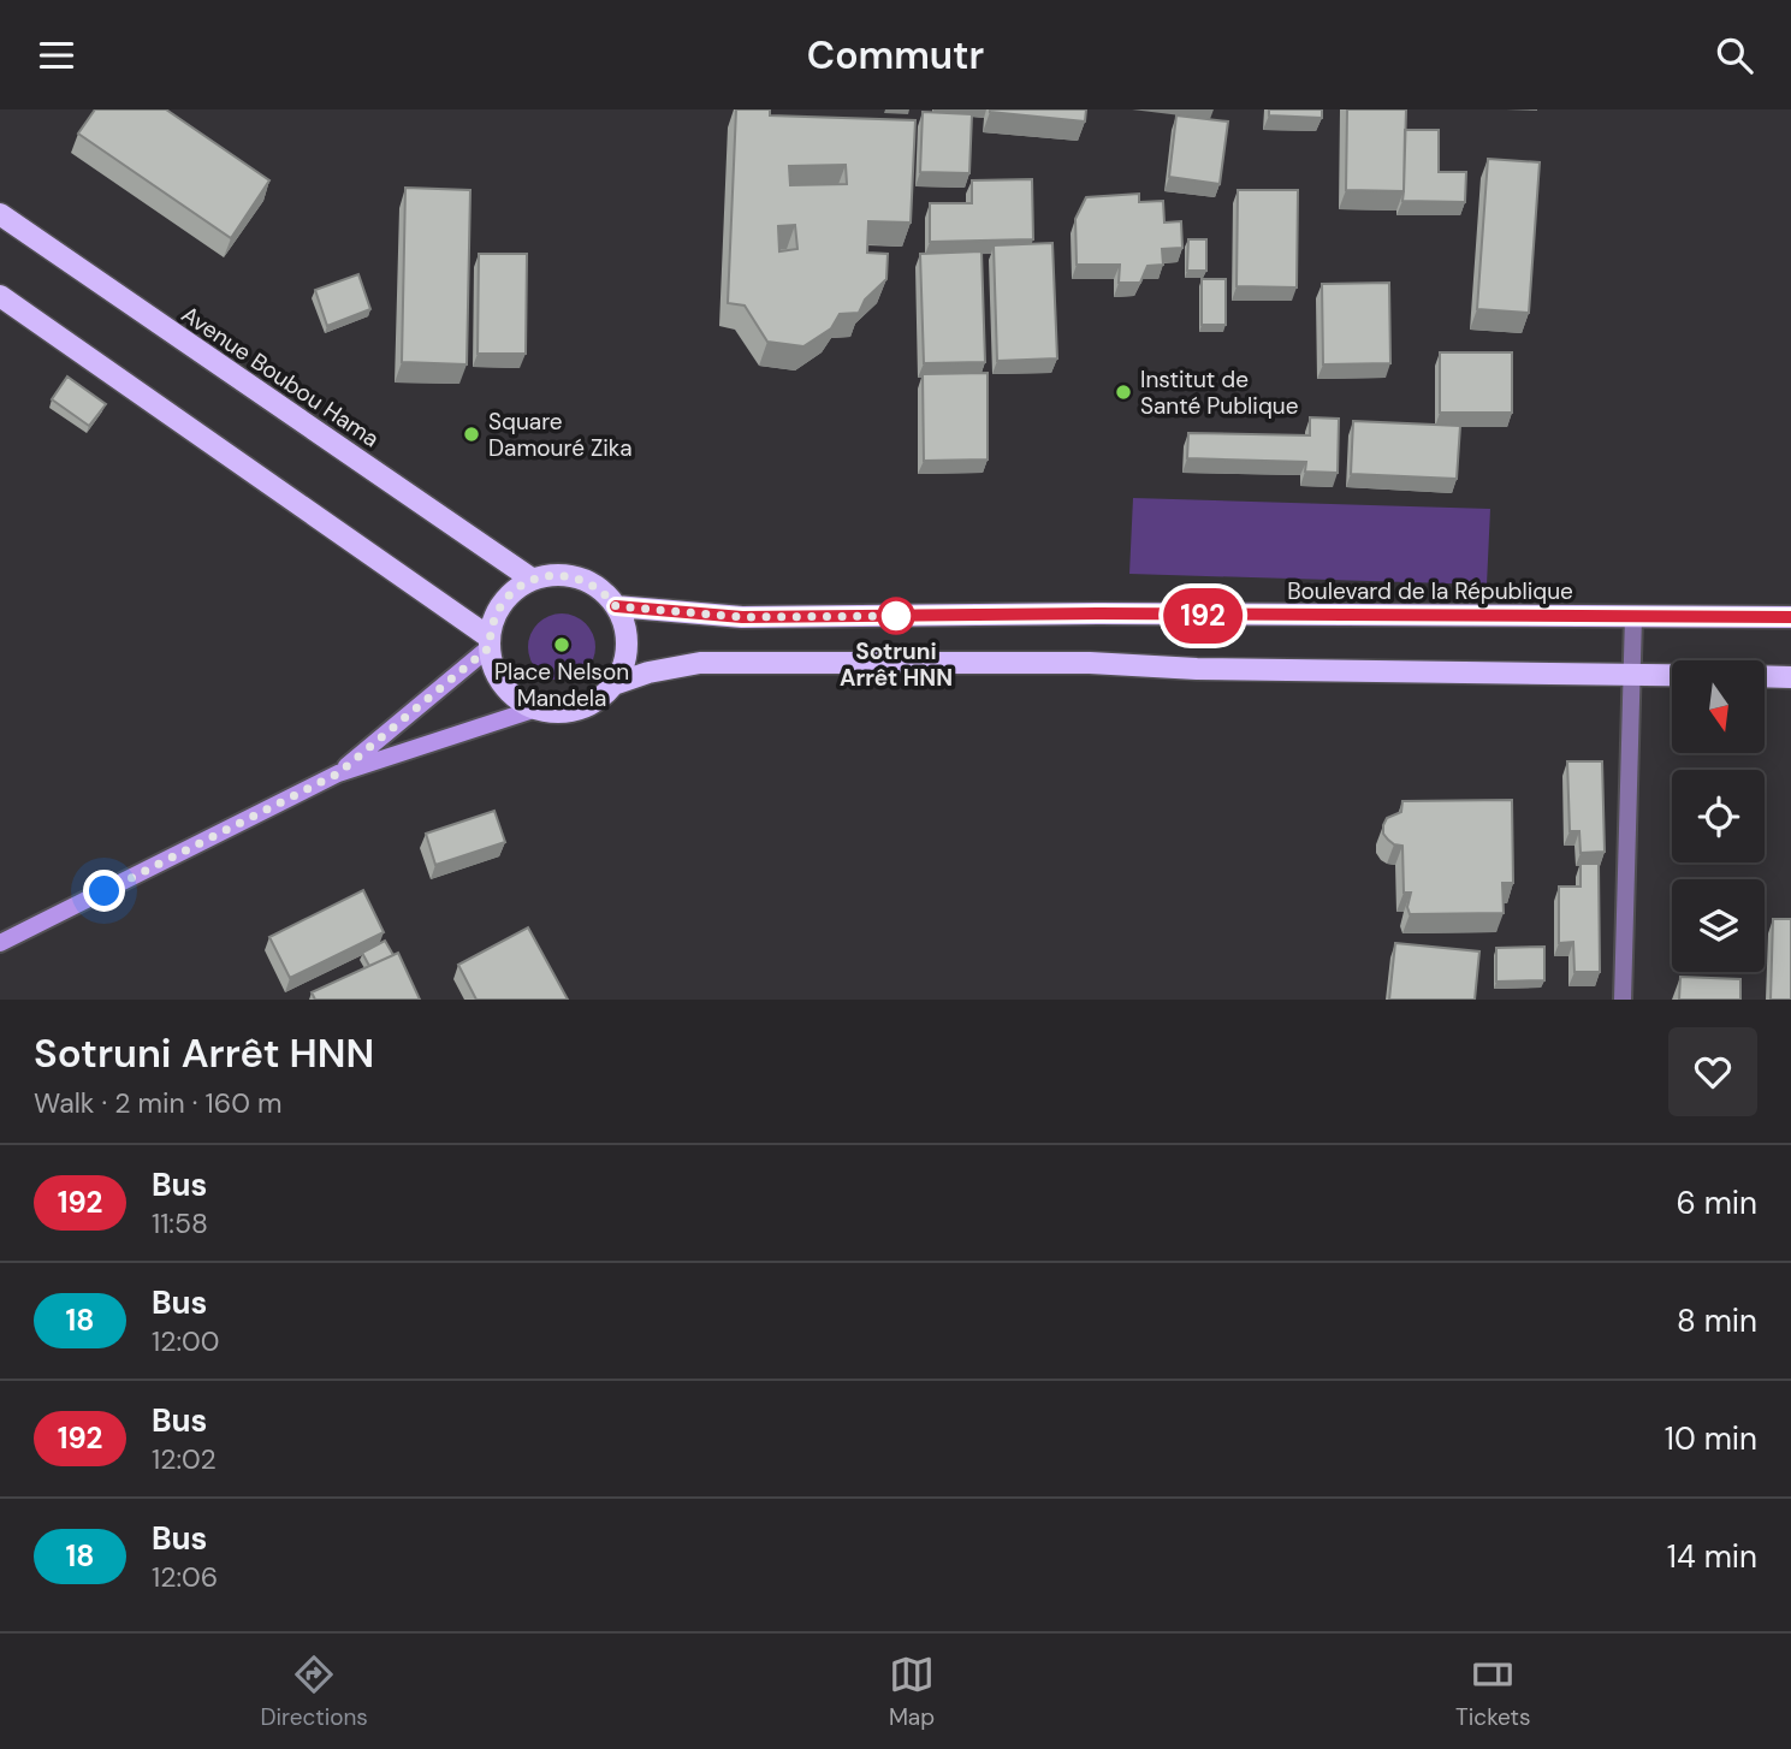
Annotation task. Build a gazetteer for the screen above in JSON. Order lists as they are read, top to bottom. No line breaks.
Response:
{"streets":{"main road":["Avenue Boubou Hama","Boulevard de la République"]},"crossings":[["Avenue Boubou Hama","Boulevard de la République"]],"places":["Institut de Santé Publique","Square Damouré Zika","Sotruni Arrêt HNN","Place Nelson Mandela"],"lines":["bus line 192"],"north":"bottom","page":{"header":"Commutr","on_map":"192","heading":["Sotruni Arrêt HNN","Walk · 2 min · 160 m"],"list":[{"mark":"192","name":"Bus","note":"11:58","value":"6 min"},{"mark":"18","name":"Bus","note":"12:00","value":"8 min"},{"mark":"192","name":"Bus","note":"12:02","value":"10 min"},{"mark":"18","name":"Bus","note":"12:06","value":"14 min"}],"tabs":["Directions","Map","Tickets"]}}
